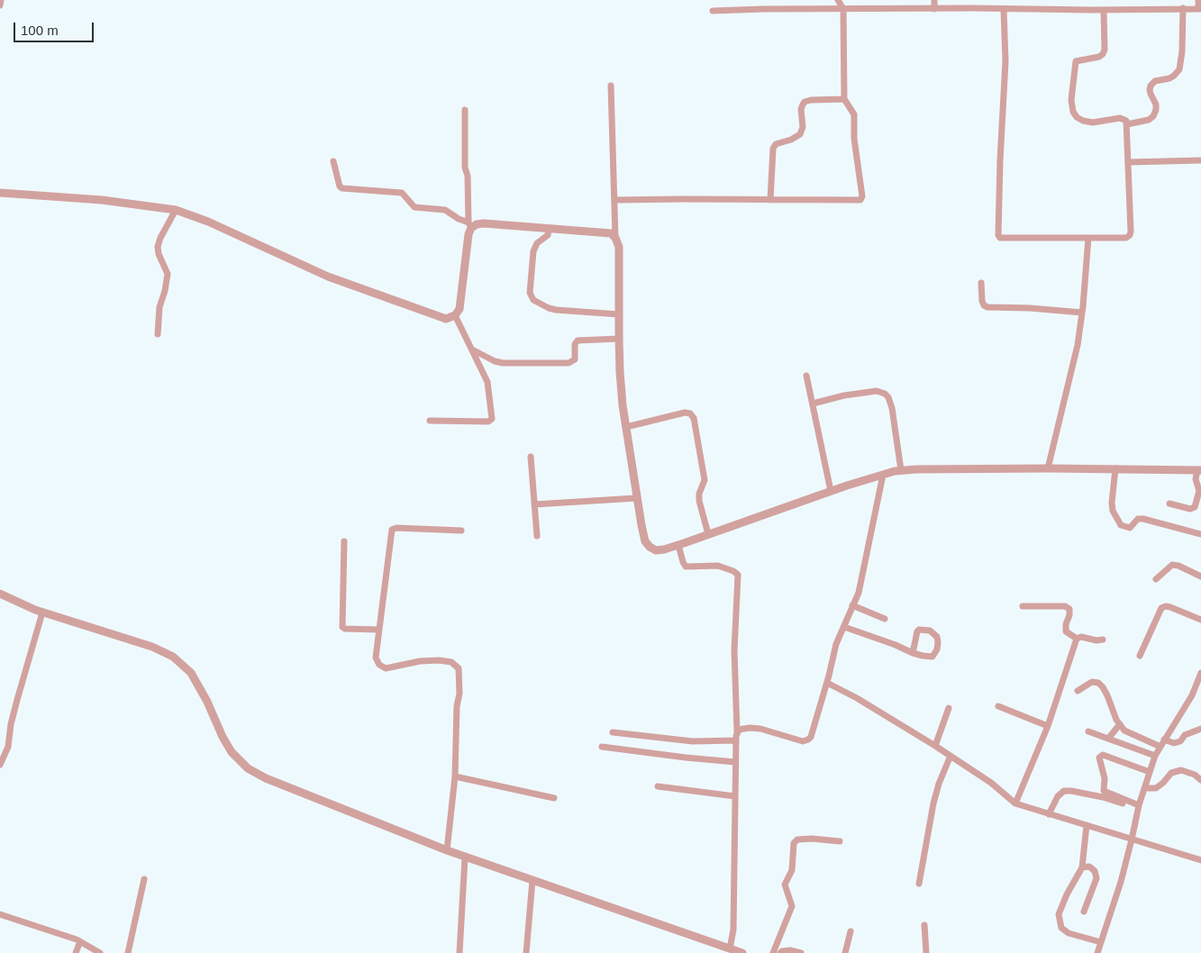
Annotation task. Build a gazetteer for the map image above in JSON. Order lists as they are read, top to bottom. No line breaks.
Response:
{"scale_bar":"100 m"}
